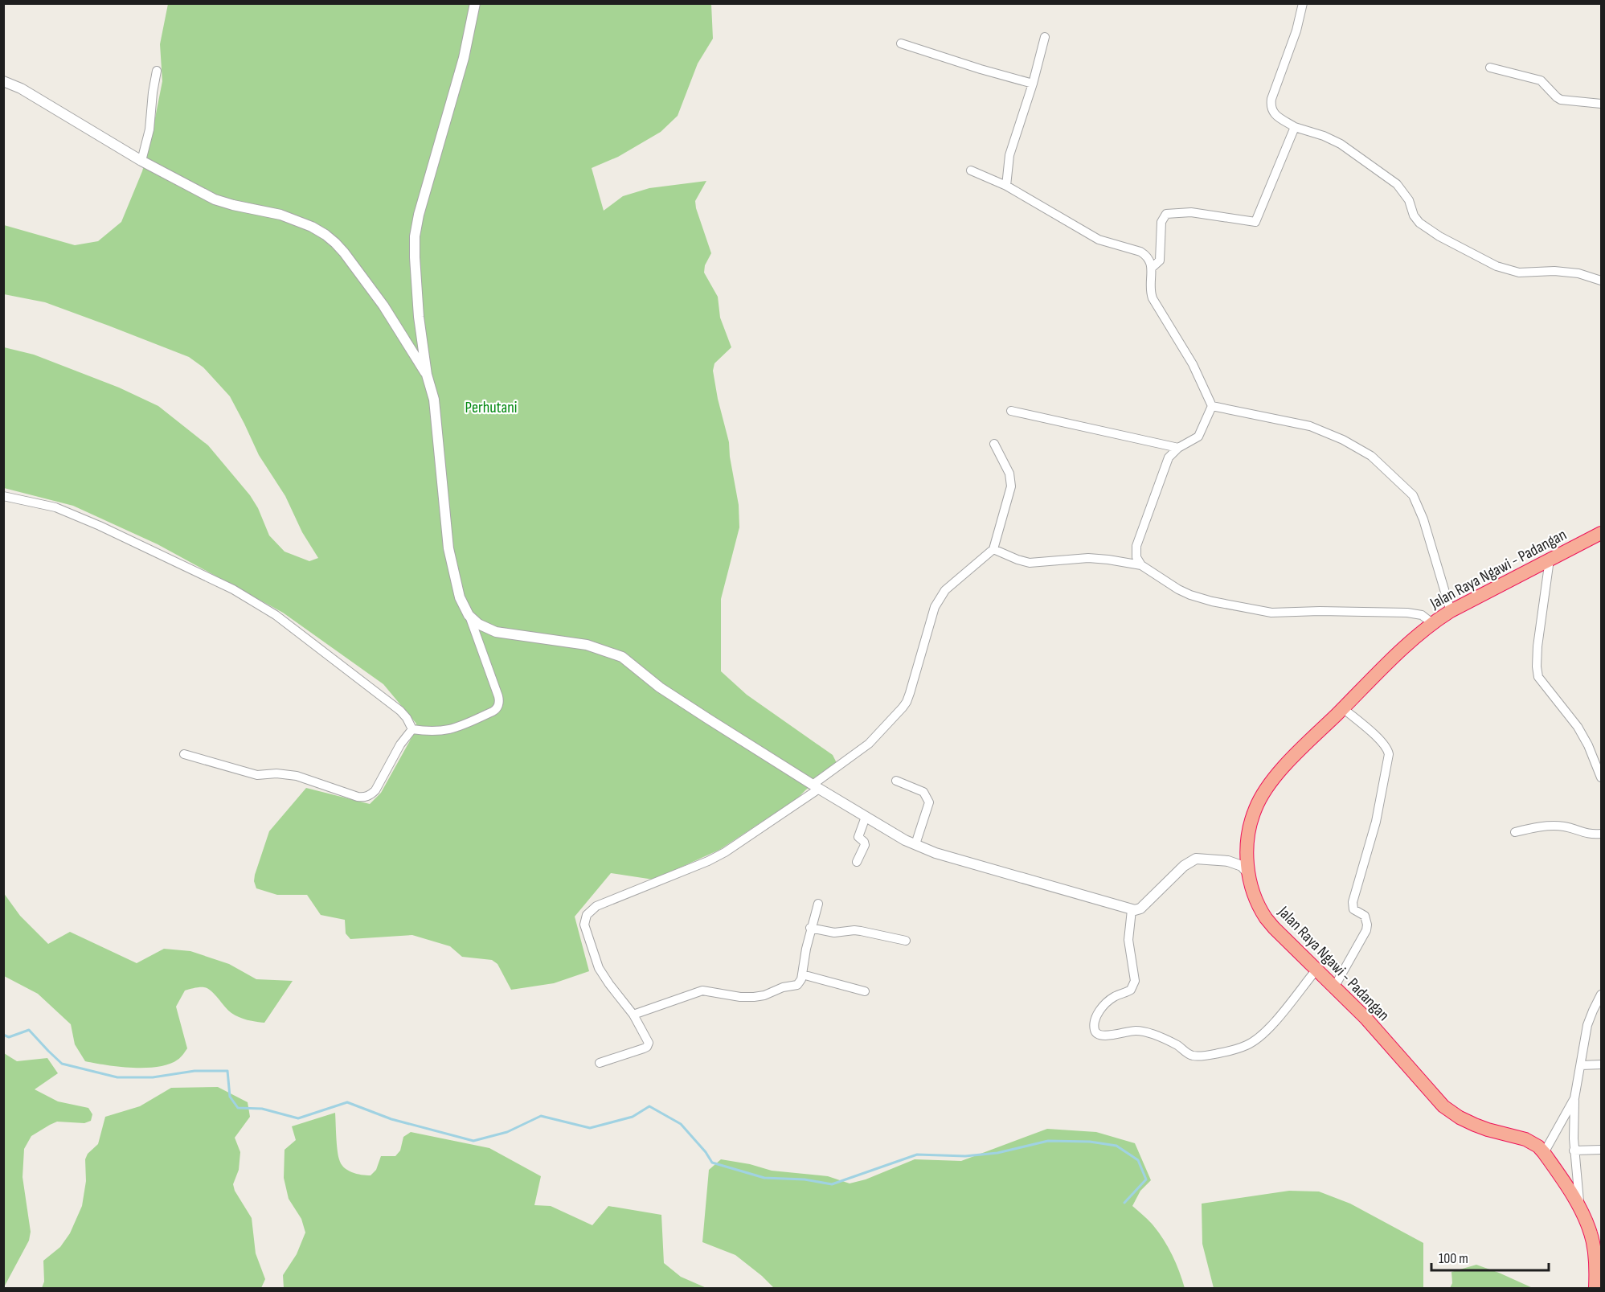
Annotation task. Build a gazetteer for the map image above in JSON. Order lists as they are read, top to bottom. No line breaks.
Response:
{"streets":{"highway":["Jalan Raya Ngawi - Padangan"]},"parks":["Perhutani"],"scale_bar":"100 m"}
